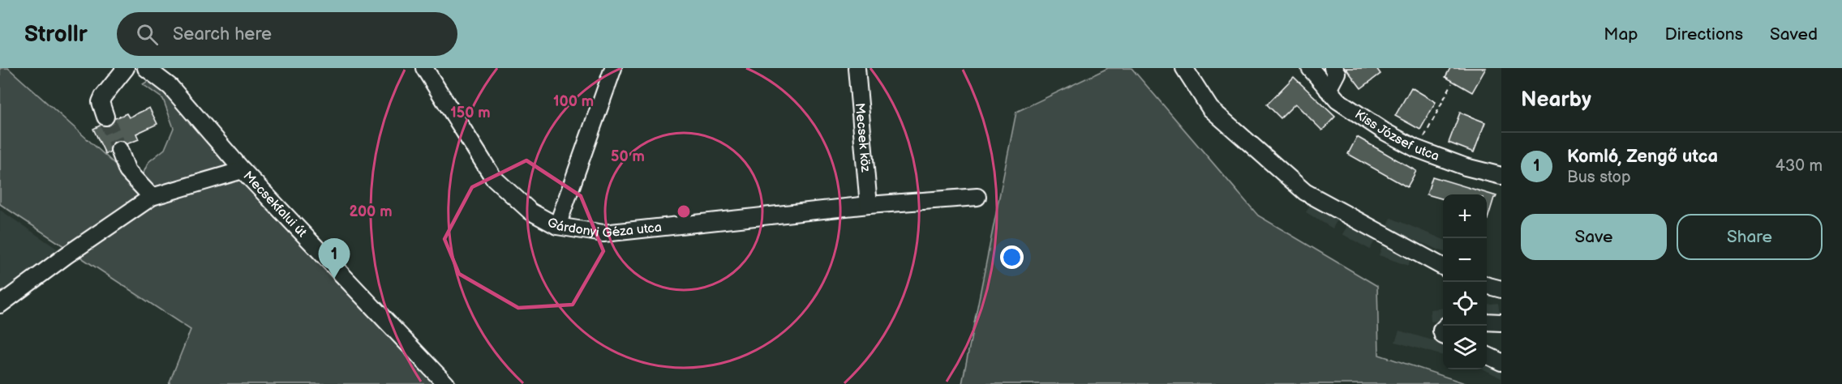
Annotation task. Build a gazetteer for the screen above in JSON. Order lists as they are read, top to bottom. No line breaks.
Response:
{"streets":{"street":["Kiss József utca","Mecsek köz","Mecsekfalui út","Gárdonyi Géza utca"]},"crossings":[["Mecsek köz","Gárdonyi Géza utca"]],"page":{"header":"Strollr","search":"Search here","nav":["Map","Directions","Saved"],"heading":"Nearby","list":[{"mark":"1","name":"Komló, Zengő utca","note":"Bus stop","value":"430 m"}],"map_buttons":["+","−"],"buttons":["Save","Share"],"pins":"1"},"rings":["100 m","150 m","50 m","200 m"]}
